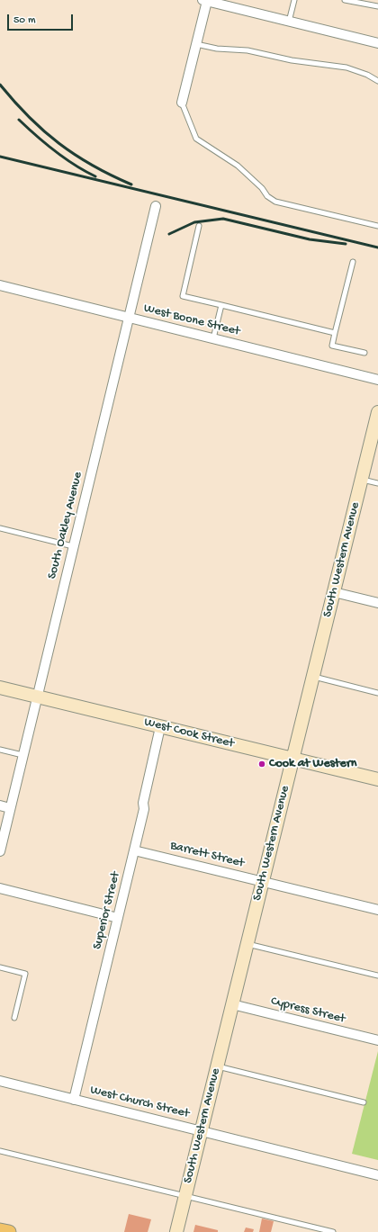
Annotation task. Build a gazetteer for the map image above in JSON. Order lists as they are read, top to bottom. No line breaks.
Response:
{"streets":{"street":["West Boone Street","South Oakley Avenue","South Western Avenue","West Cook Street","Barrett Street","Superior Street","Cypress Street","West Church Street"]},"crossings":[["West Boone Street","South Oakley Avenue"],["South Oakley Avenue","West Cook Street"],["South Western Avenue","West Cook Street"],["South Western Avenue","Barrett Street"],["South Western Avenue","Cypress Street"],["South Western Avenue","West Church Street"],["West Cook Street","Superior Street"],["Barrett Street","Superior Street"],["Superior Street","West Church Street"]],"places":["Cook at Western"],"scale_bar":"50 m"}
